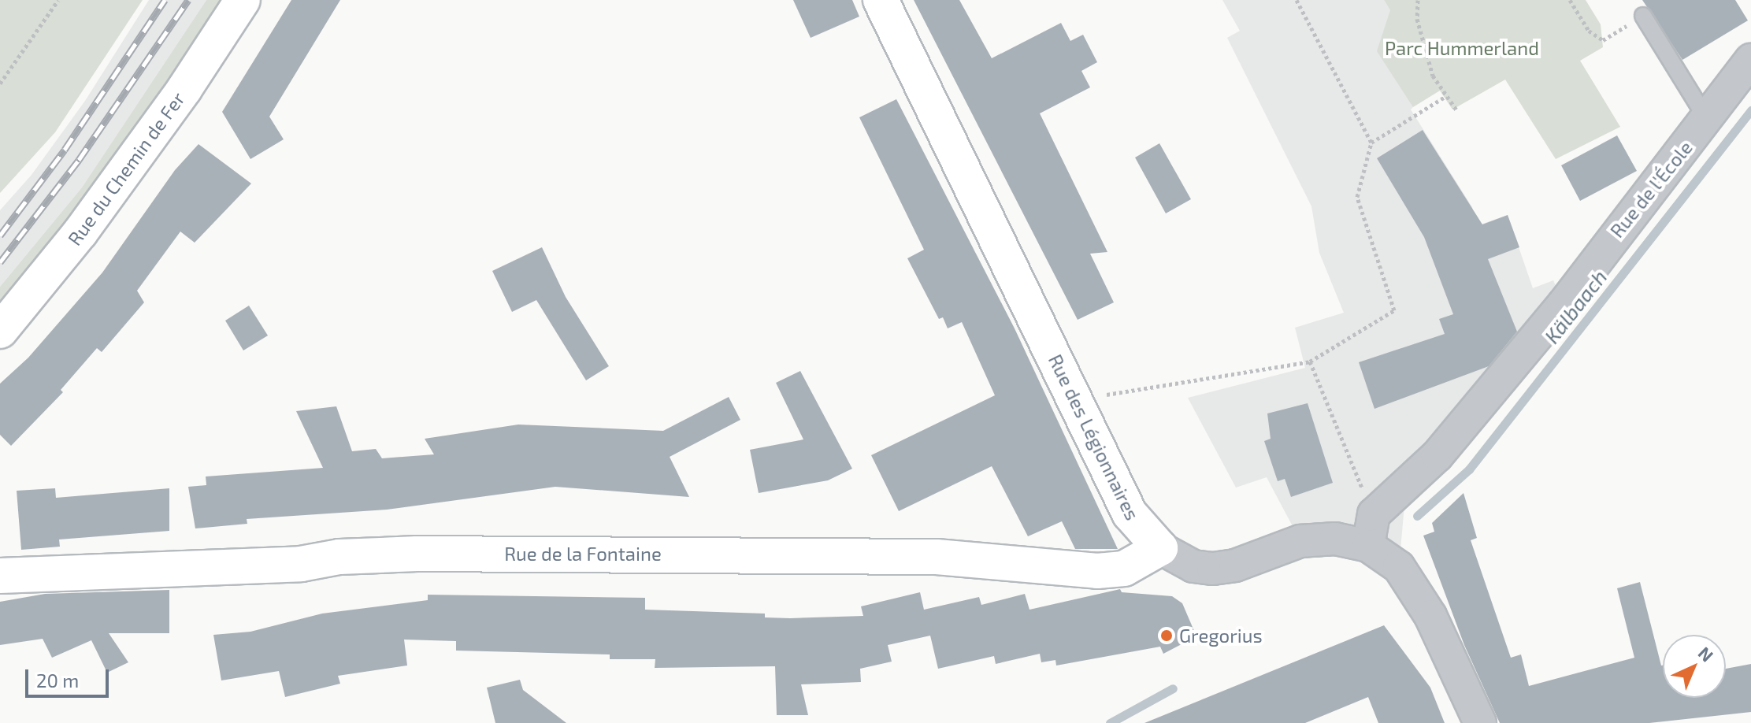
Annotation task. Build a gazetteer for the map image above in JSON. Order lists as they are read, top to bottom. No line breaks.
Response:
{"streets":{"street":["Rue du Chemin de Fer","Rue de l'École","Rue des Légionnaires","Rue de la Fontaine"]},"crossings":[["Rue des Légionnaires","Rue de la Fontaine"]],"water":["Kälbaach"],"parks":["Parc Hummerland"],"places":["Gregorius"],"scale_bar":"20 m","north":"top right"}
